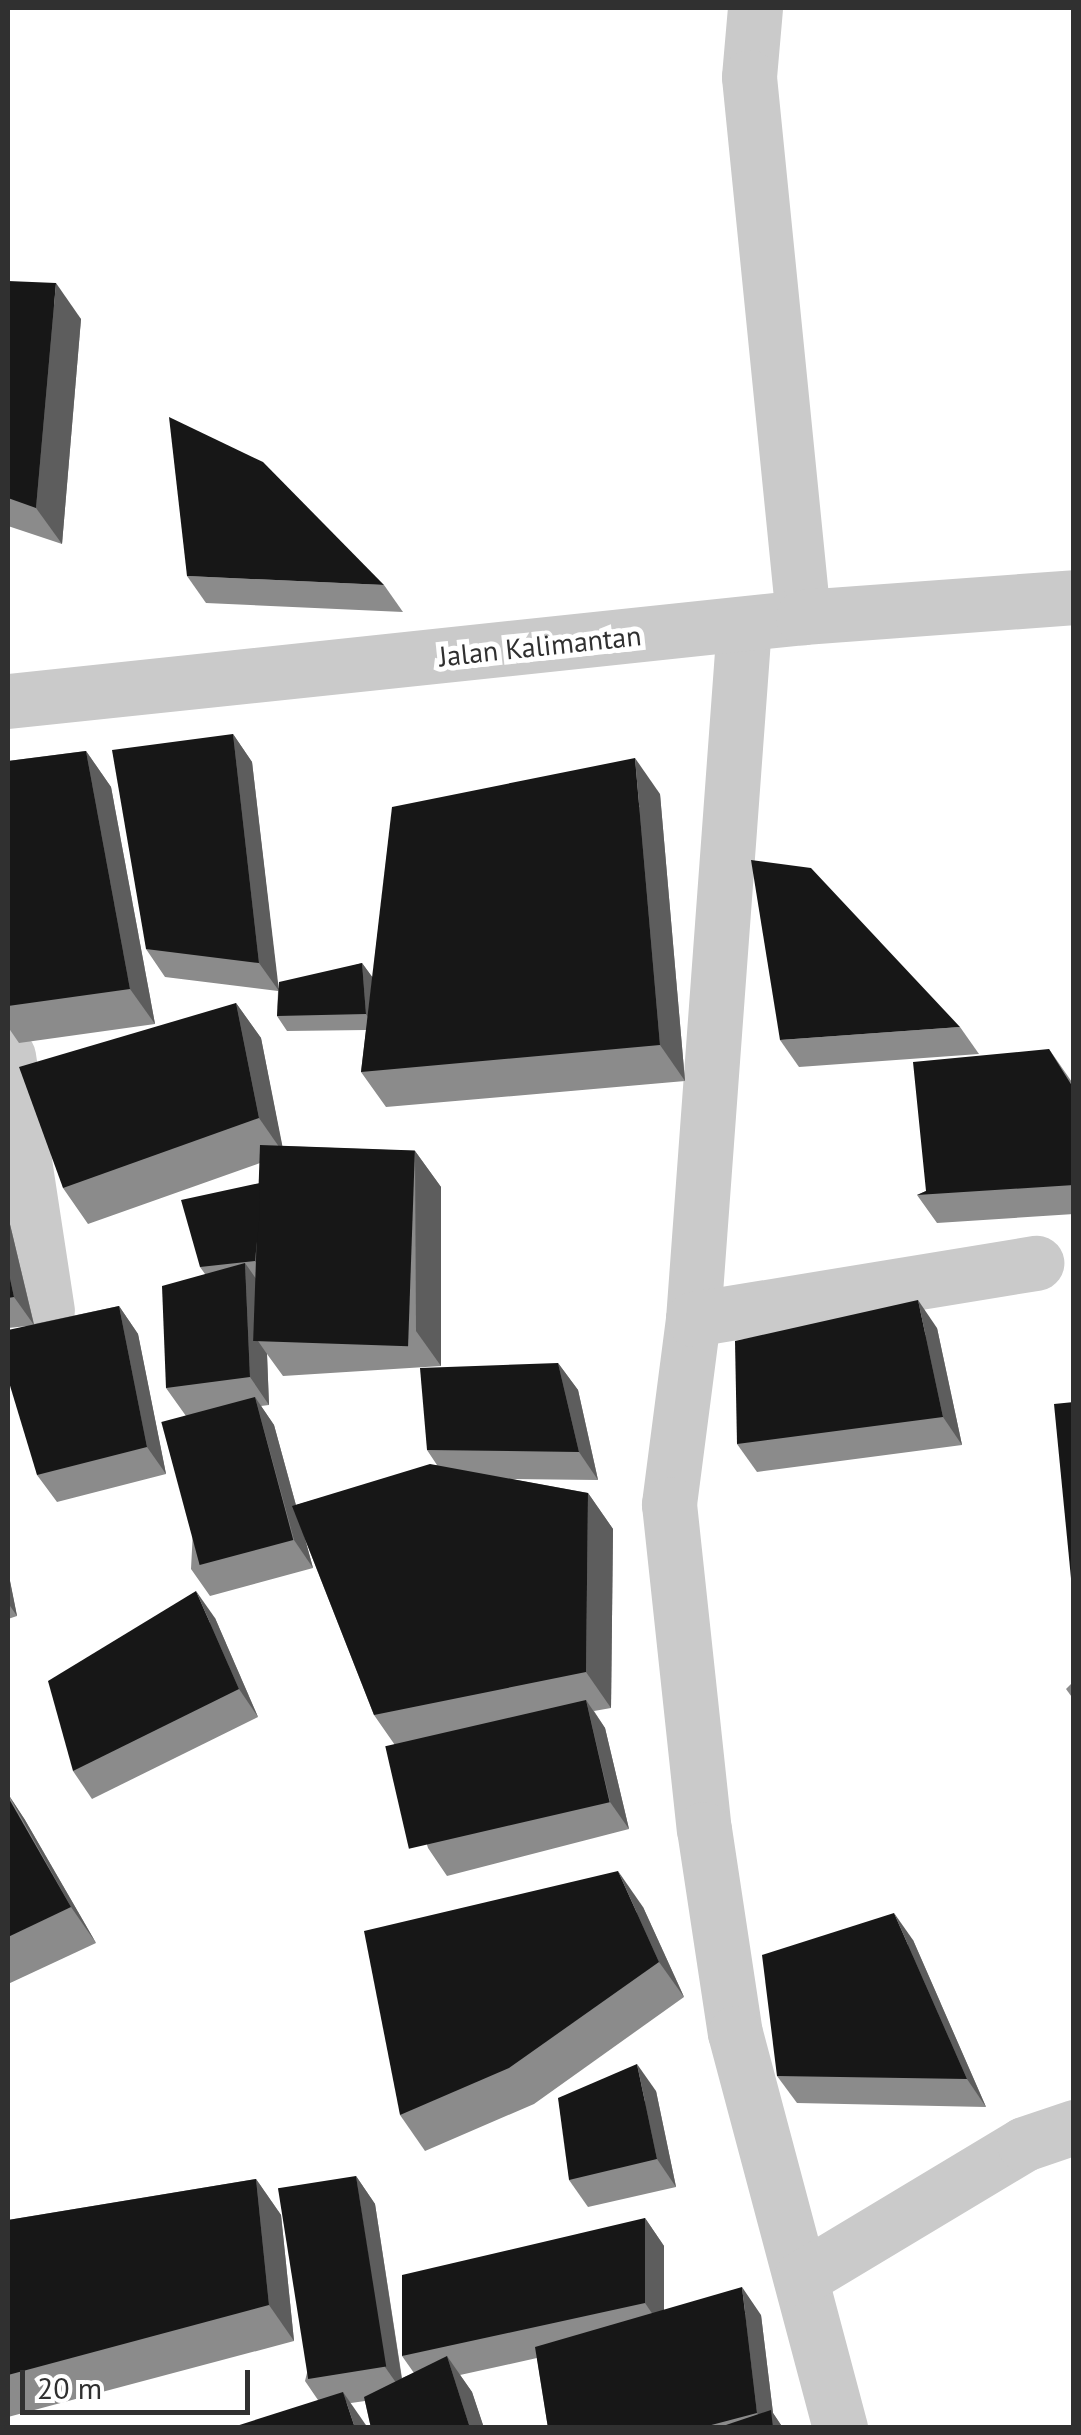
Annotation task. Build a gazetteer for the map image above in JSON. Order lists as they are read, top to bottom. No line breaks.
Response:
{"streets":{"street":["Jalan Kalimantan"]},"scale_bar":"20 m"}
